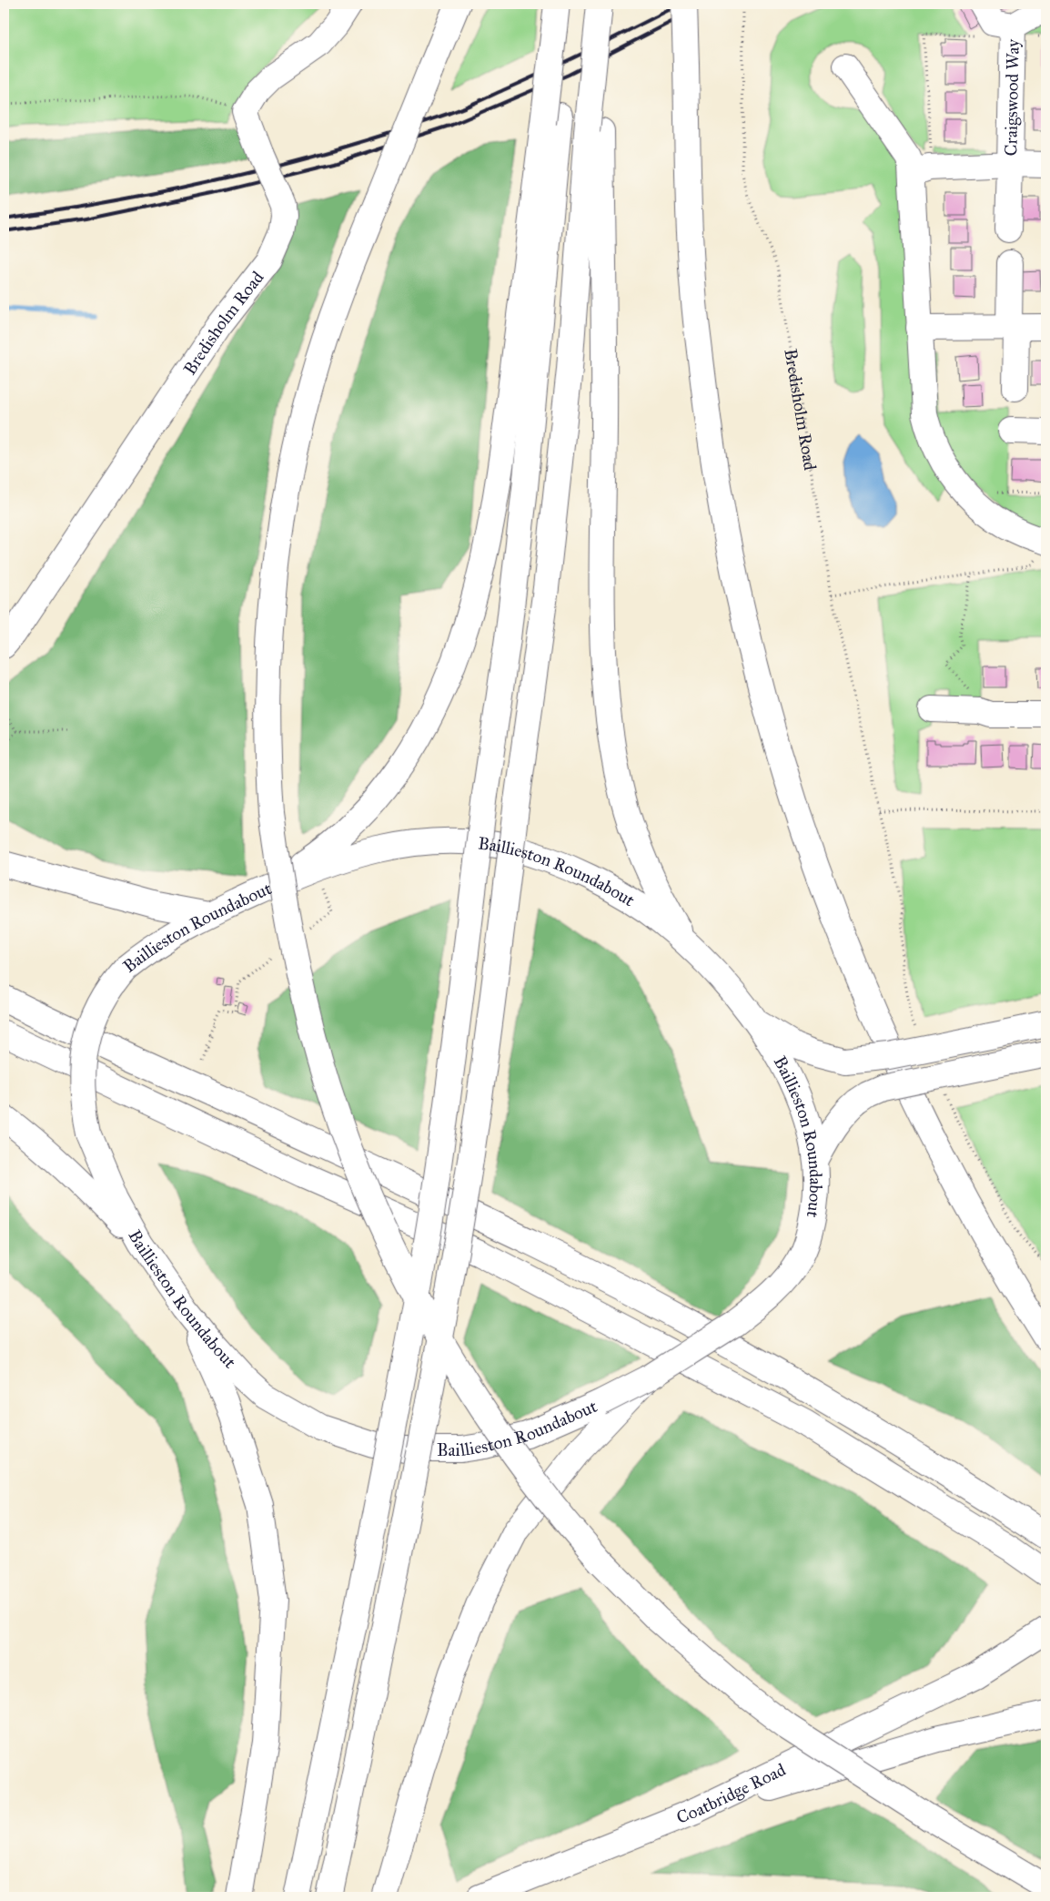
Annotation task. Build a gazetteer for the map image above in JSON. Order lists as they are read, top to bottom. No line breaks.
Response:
{"streets":{"main road":["Craigswood Way","Bredisholm Road","Baillieston Roundabout","Coatbridge Road"]}}
